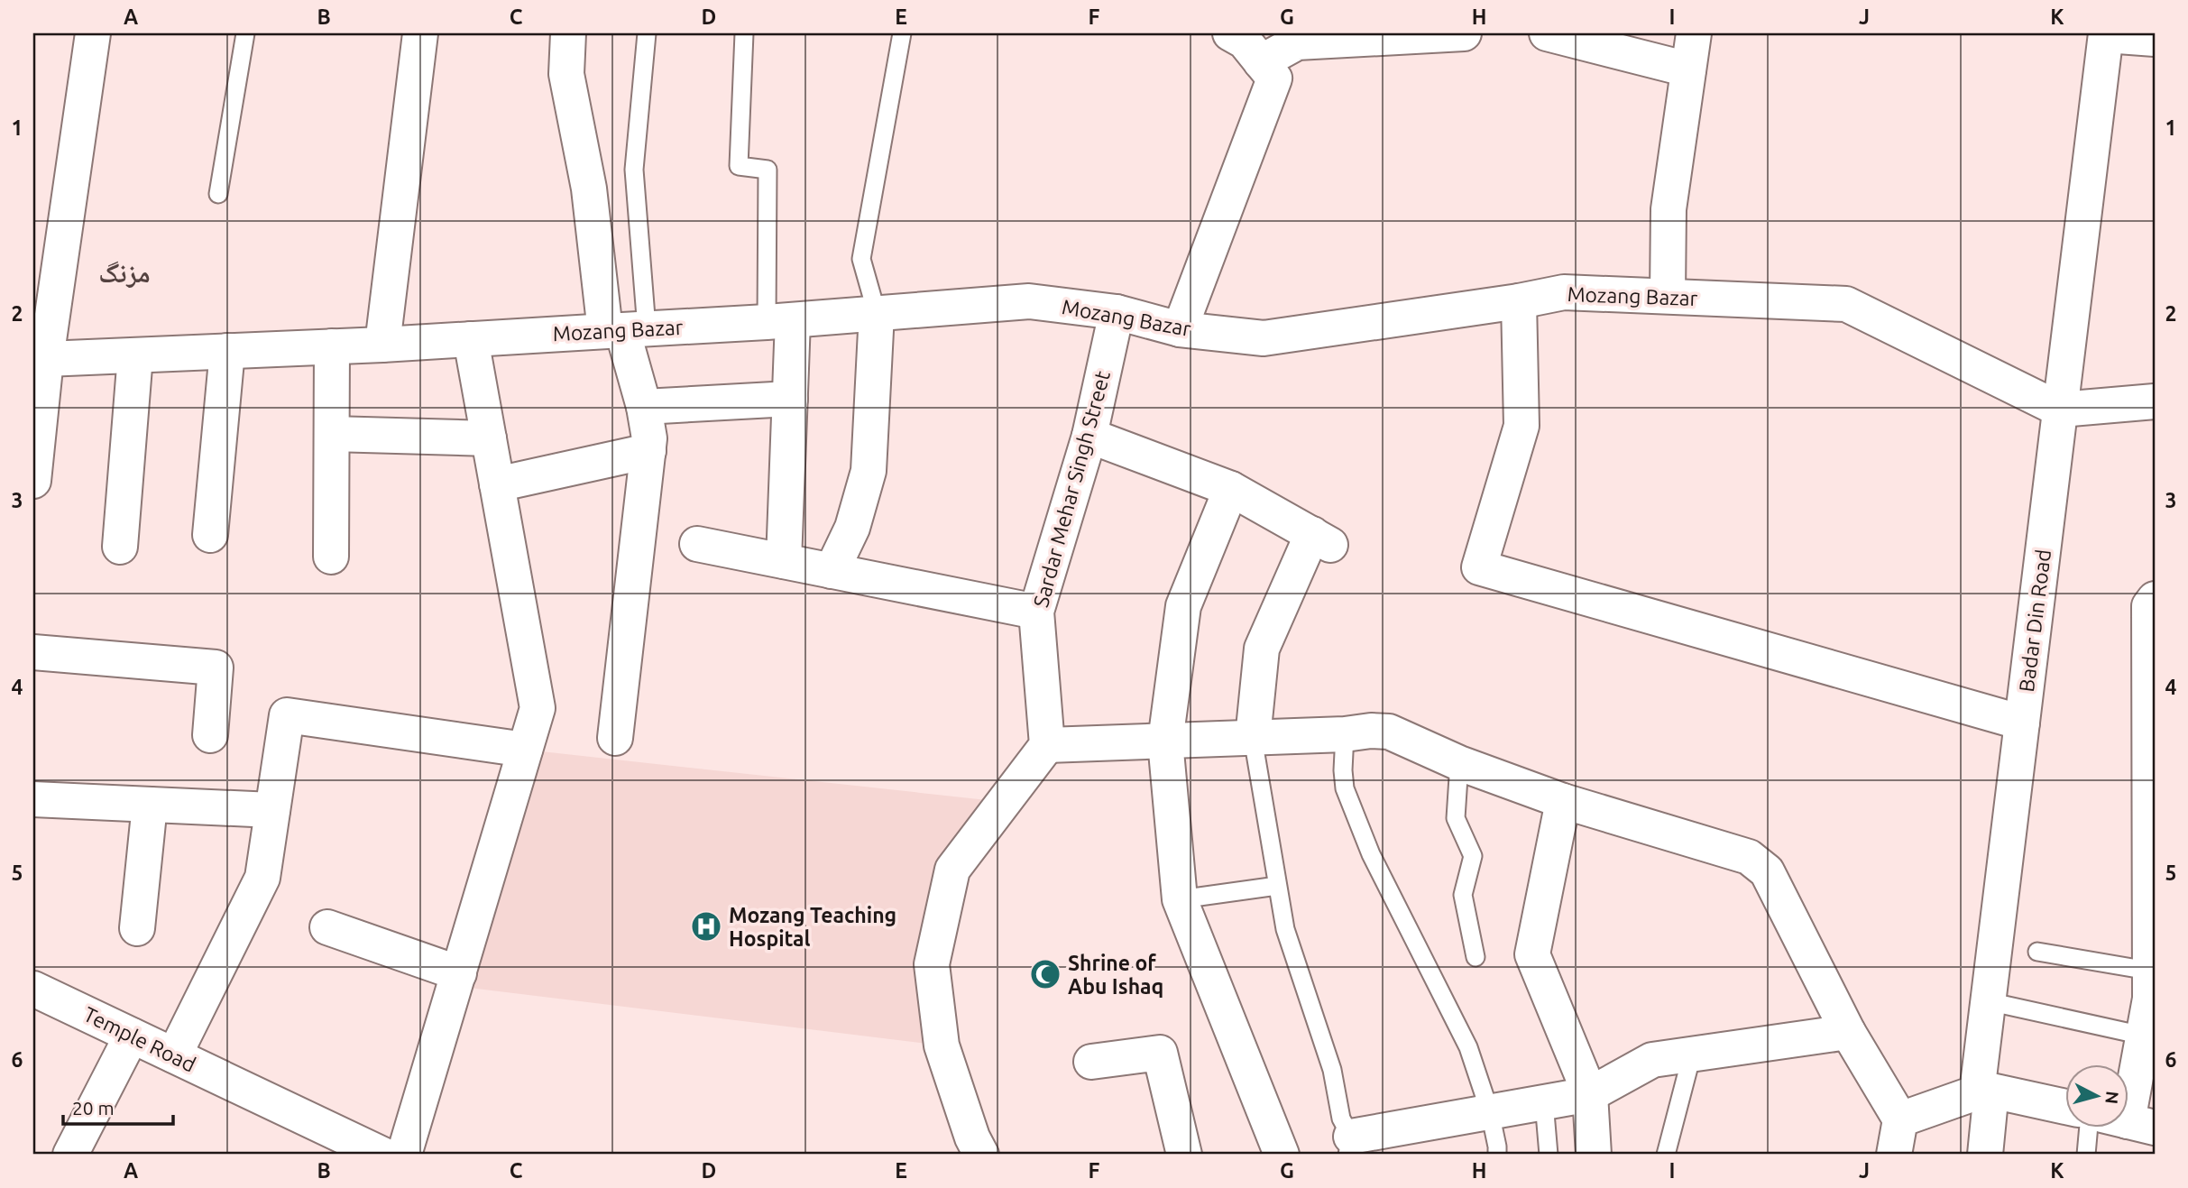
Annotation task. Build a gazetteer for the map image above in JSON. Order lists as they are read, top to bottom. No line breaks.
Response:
{"streets":{"street":["Mozang Bazar","Sardar Mehar Singh Street","Badar Din Road","Temple Road"]},"crossings":[["Mozang Bazar","Sardar Mehar Singh Street"],["Mozang Bazar","Badar Din Road"]],"districts":["مزنگ"],"places":{"hospital":["Mozang Teaching Hospital"],"mosque":["Shrine of Abu Ishaq"]},"scale_bar":"20 m","north":"right","grid":{"columns":["A","B","C","D","E","F","G","H","I","J","K"],"rows":["1","2","3","4","5","6"]}}
